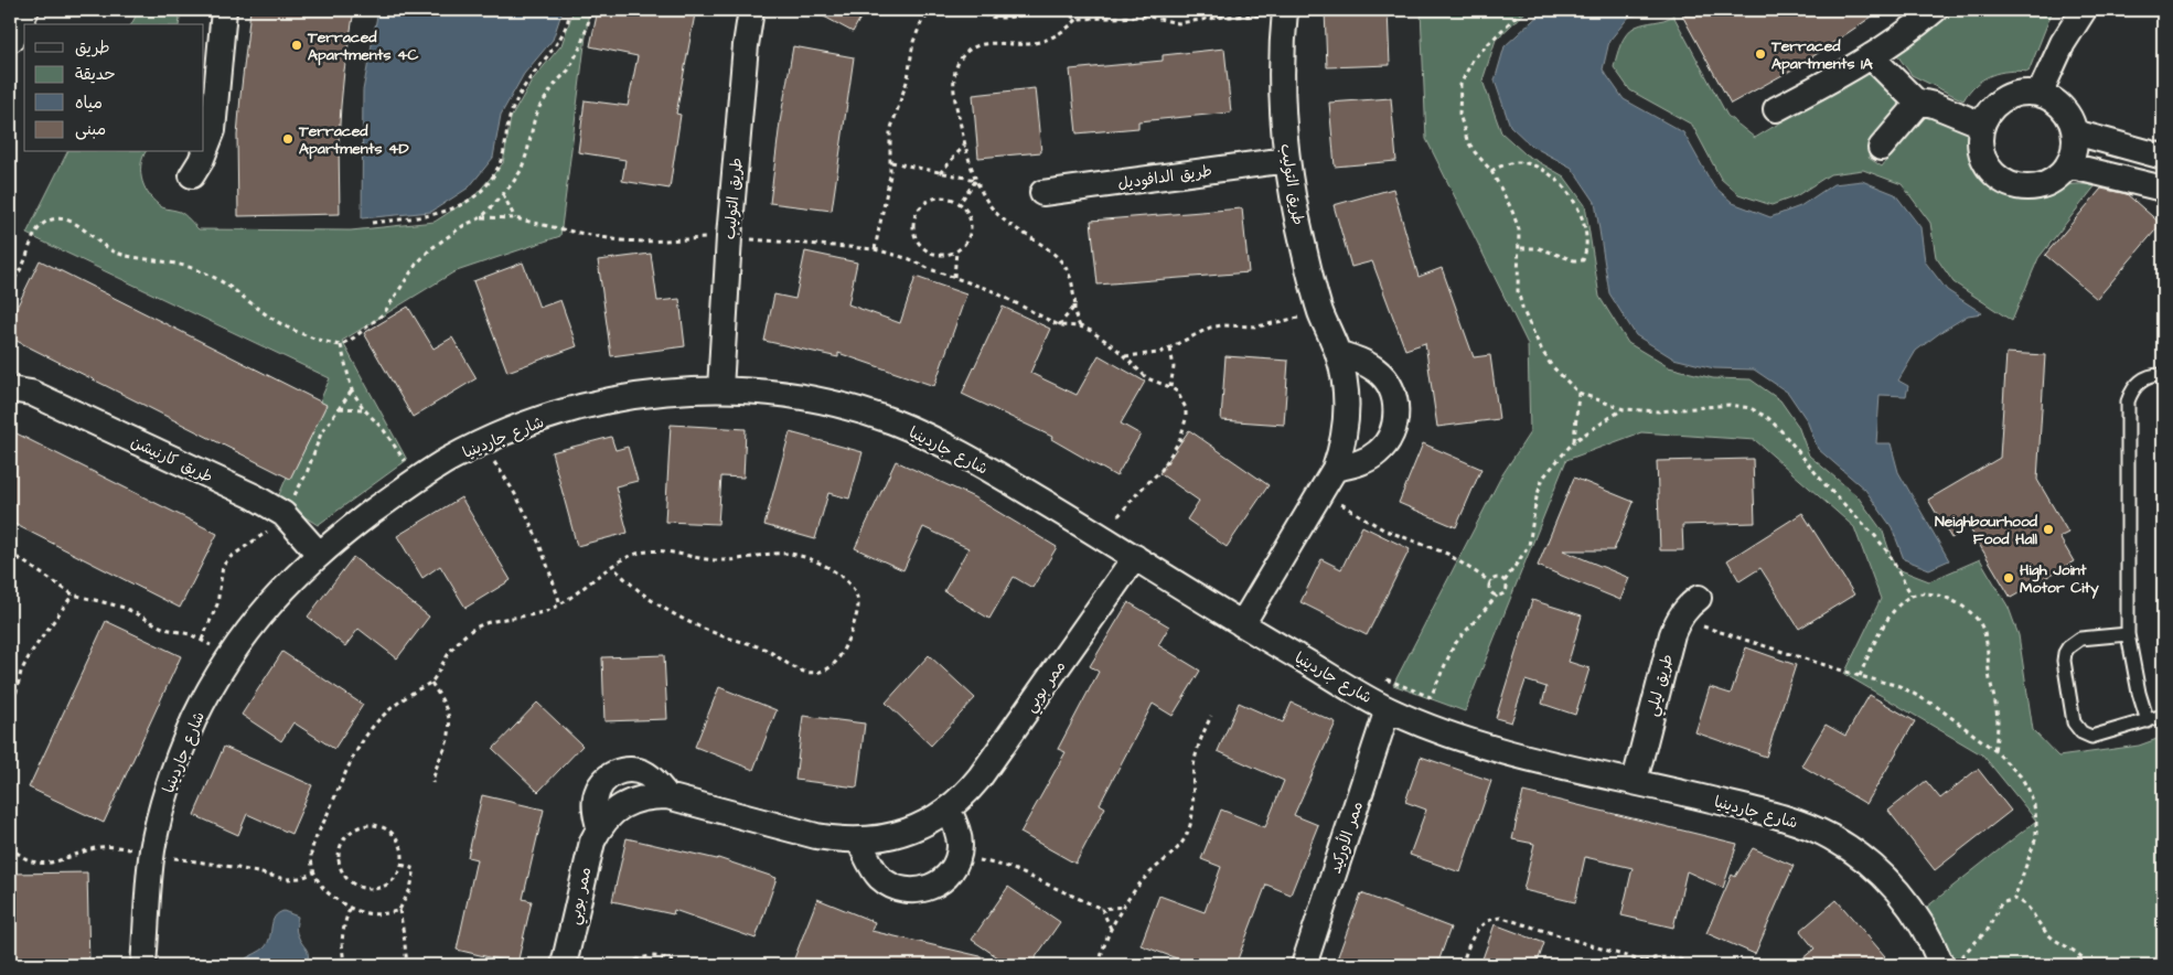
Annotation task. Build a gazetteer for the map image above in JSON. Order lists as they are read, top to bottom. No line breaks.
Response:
{"streets":{"street":["طريق الدافوديل","طريق التوليب","شارع جاردينيا","طريق كارنيشن","طريق ليلي","ممر بوبي","ممر الأوركيد"]},"crossings":[["طريق الدافوديل","طريق التوليب"],["طريق التوليب","شارع جاردينيا"],["شارع جاردينيا","طريق كارنيشن"],["شارع جاردينيا","طريق ليلي"],["شارع جاردينيا","ممر بوبي"],["شارع جاردينيا","ممر الأوركيد"]],"places":["Terraced Apartments 4C","Terraced Apartments 1A","Terraced Apartments 4D","Neighbourhood Food Hall","High Joint Motor City"],"legend":["طريق","حديقة","مياه","مبنى"]}
